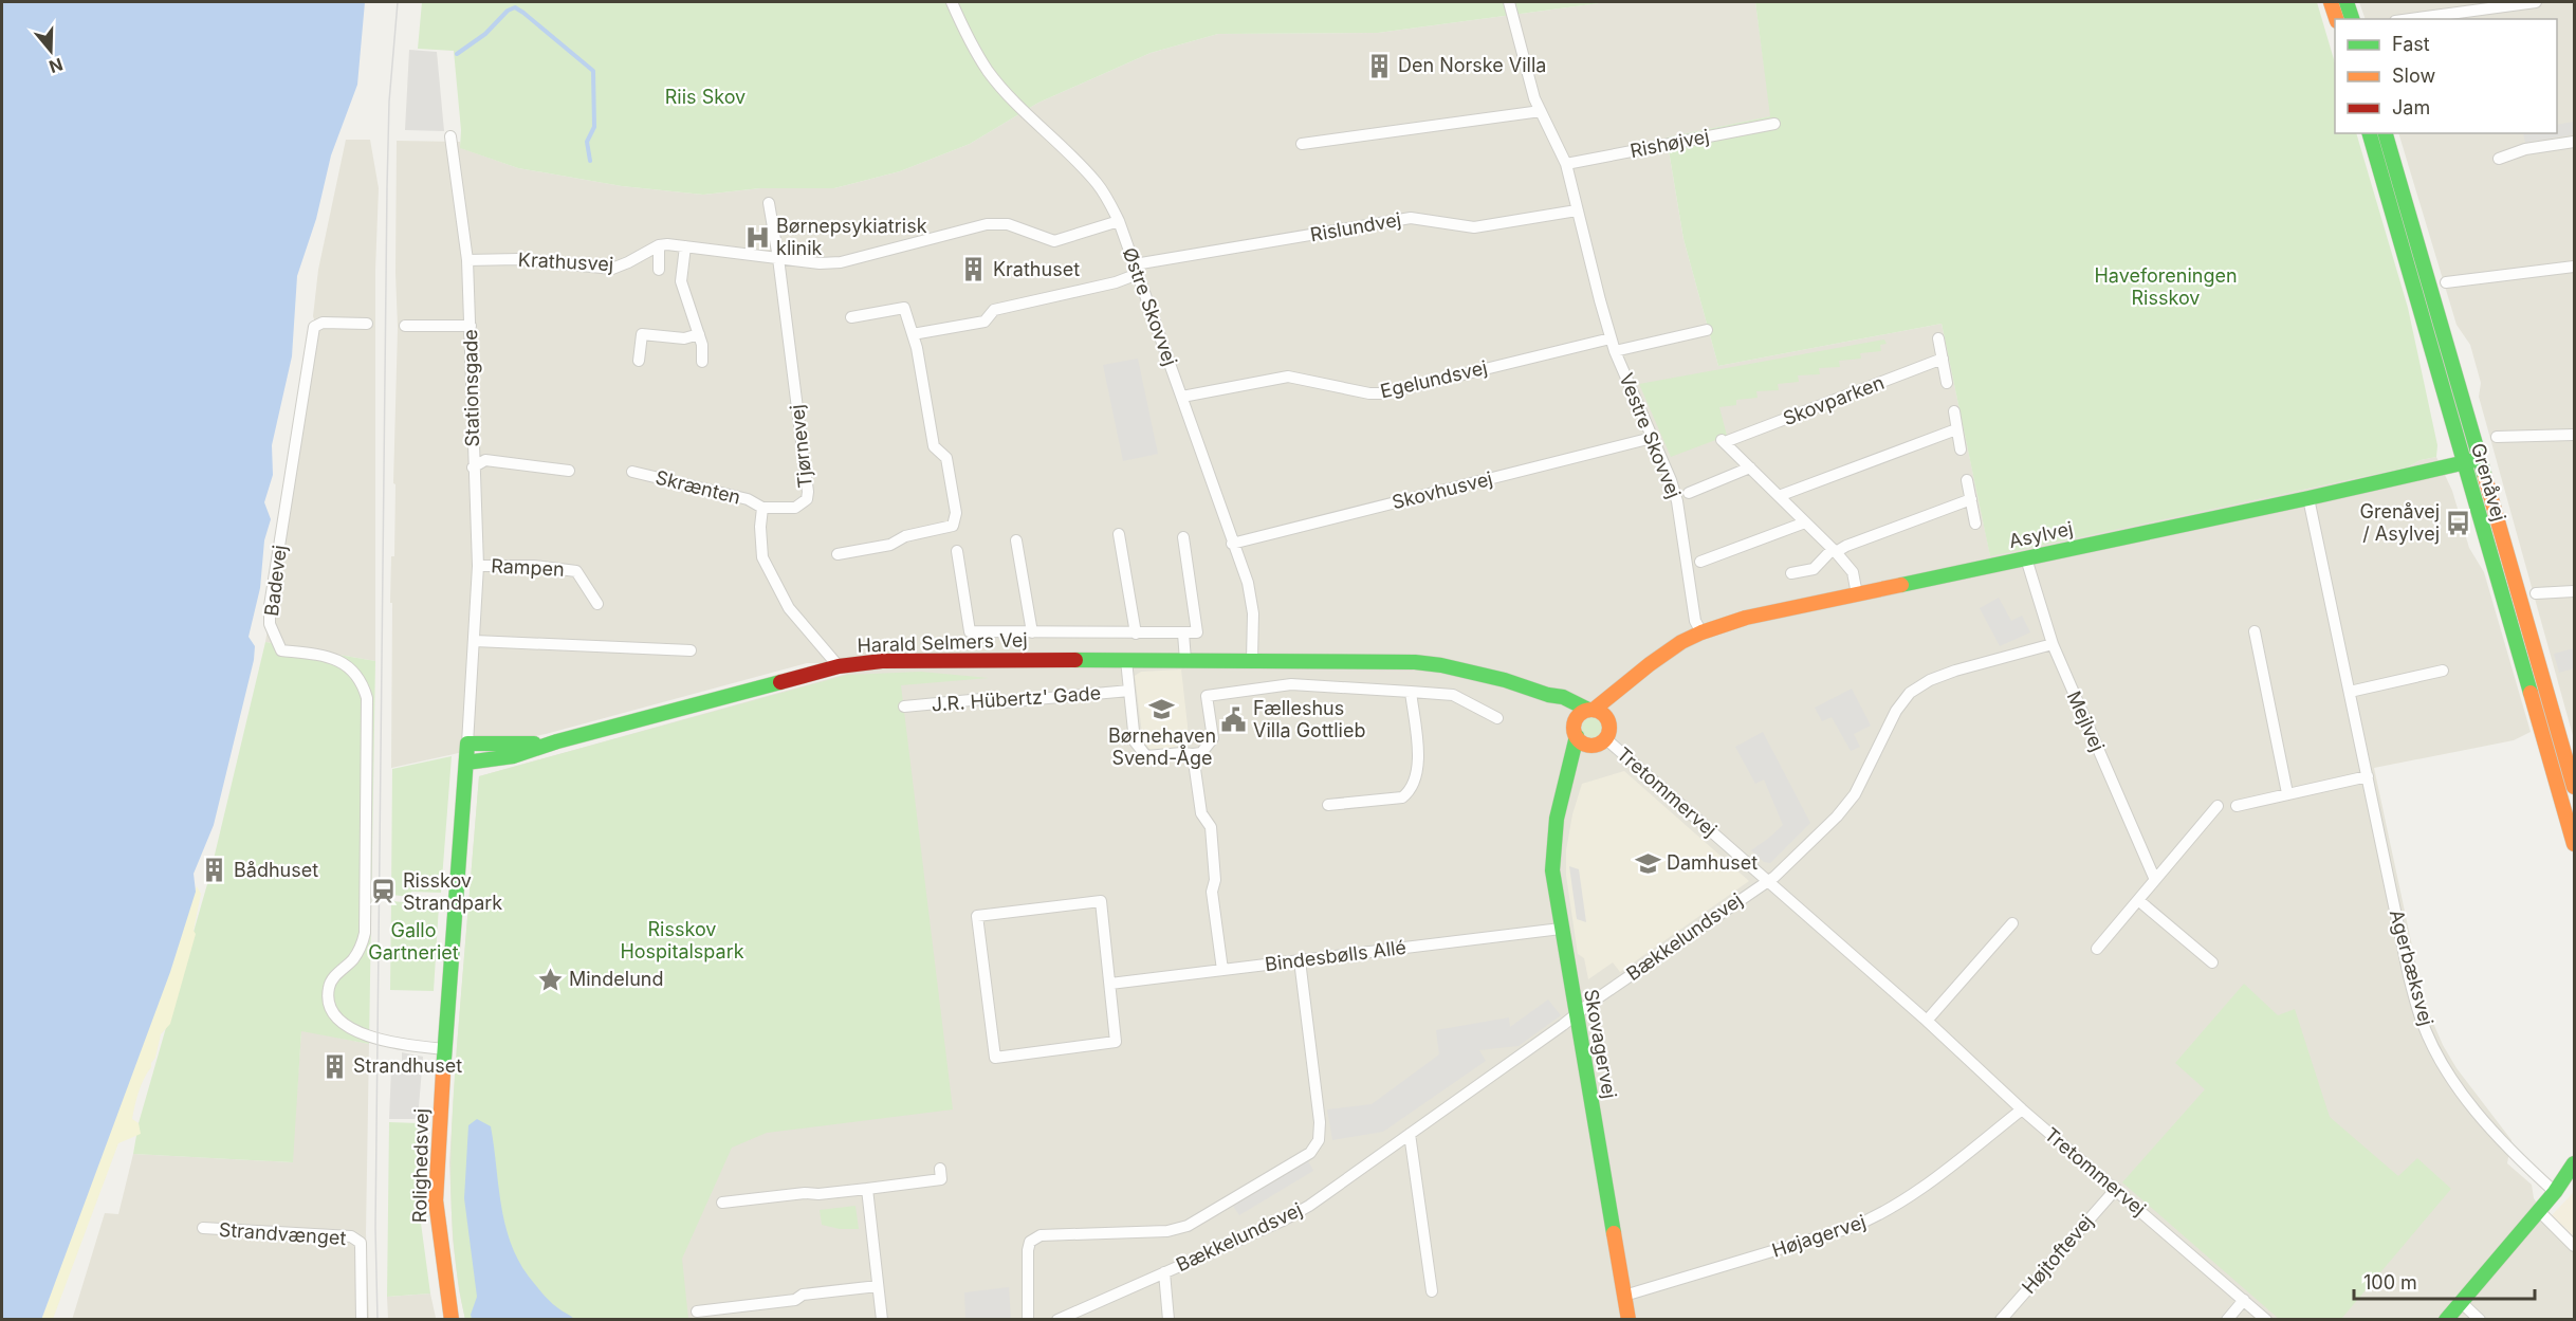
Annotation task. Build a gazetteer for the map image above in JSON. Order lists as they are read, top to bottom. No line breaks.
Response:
{"streets":{"street":["Rishøjvej","Rislundvej","Krathusvej","Østre Skovvej","Egelundsvej","Stationsgade","Skovparken","Vestre Skovvej","Tjørnevej","Grenåvej","Skrænten","Skovhusvej","Asylvej","Rampen","Badevej","Harald Selmers Vej","J.R. Hübertz' Gade","Mejlvej","Tretommervej","Bækkelundsvej","Bindesbølls Allé","Agerbæksvej","Skovagervej","Rolighedsvej","Strandvænget","Højagervej","Højtoftevej"]},"crossings":[["Rishøjvej","Vestre Skovvej"],["Rislundvej","Østre Skovvej"],["Rislundvej","Vestre Skovvej"],["Krathusvej","Stationsgade"],["Østre Skovvej","Egelundsvej"],["Østre Skovvej","Skovhusvej"],["Østre Skovvej","Harald Selmers Vej"],["Egelundsvej","Vestre Skovvej"],["Stationsgade","Rampen"],["Stationsgade","Harald Selmers Vej"],["Stationsgade","Rolighedsvej"],["Skovparken","Asylvej"],["Vestre Skovvej","Skovhusvej"],["Vestre Skovvej","Asylvej"],["Tjørnevej","Skrænten"],["Grenåvej","Asylvej"],["Asylvej","Harald Selmers Vej"],["Asylvej","Mejlvej"],["Asylvej","Tretommervej"],["Asylvej","Agerbæksvej"],["Asylvej","Skovagervej"],["Badevej","Rolighedsvej"],["Harald Selmers Vej","J.R. Hübertz' Gade"],["Harald Selmers Vej","Tretommervej"],["Harald Selmers Vej","Skovagervej"],["Harald Selmers Vej","Rolighedsvej"],["Mejlvej","Bækkelundsvej"],["Tretommervej","Bækkelundsvej"],["Tretommervej","Skovagervej"],["Tretommervej","Højagervej"],["Tretommervej","Højtoftevej"],["Bækkelundsvej","Skovagervej"],["Bindesbølls Allé","Skovagervej"],["Skovagervej","Højagervej"]],"parks":["Riis Skov","Haveforeningen Risskov","Risskov Hospitalspark","Gallo Gartneriet"],"places":{"building":["Den Norske Villa","Krathuset","Bådhuset","Strandhuset"],"hospital":["Børnepsykiatrisk klinik"],"bus stop":["Grenåvej / Asylvej"],"school or university":["Børnehaven Svend-Åge","Damhuset"],"public building":["Fælleshus Villa Gottlieb"],"station":["Risskov Strandpark"],"place":["Mindelund"]},"legend":["Fast","Slow","Jam"],"scale_bar":"100 m","north":"bottom"}
